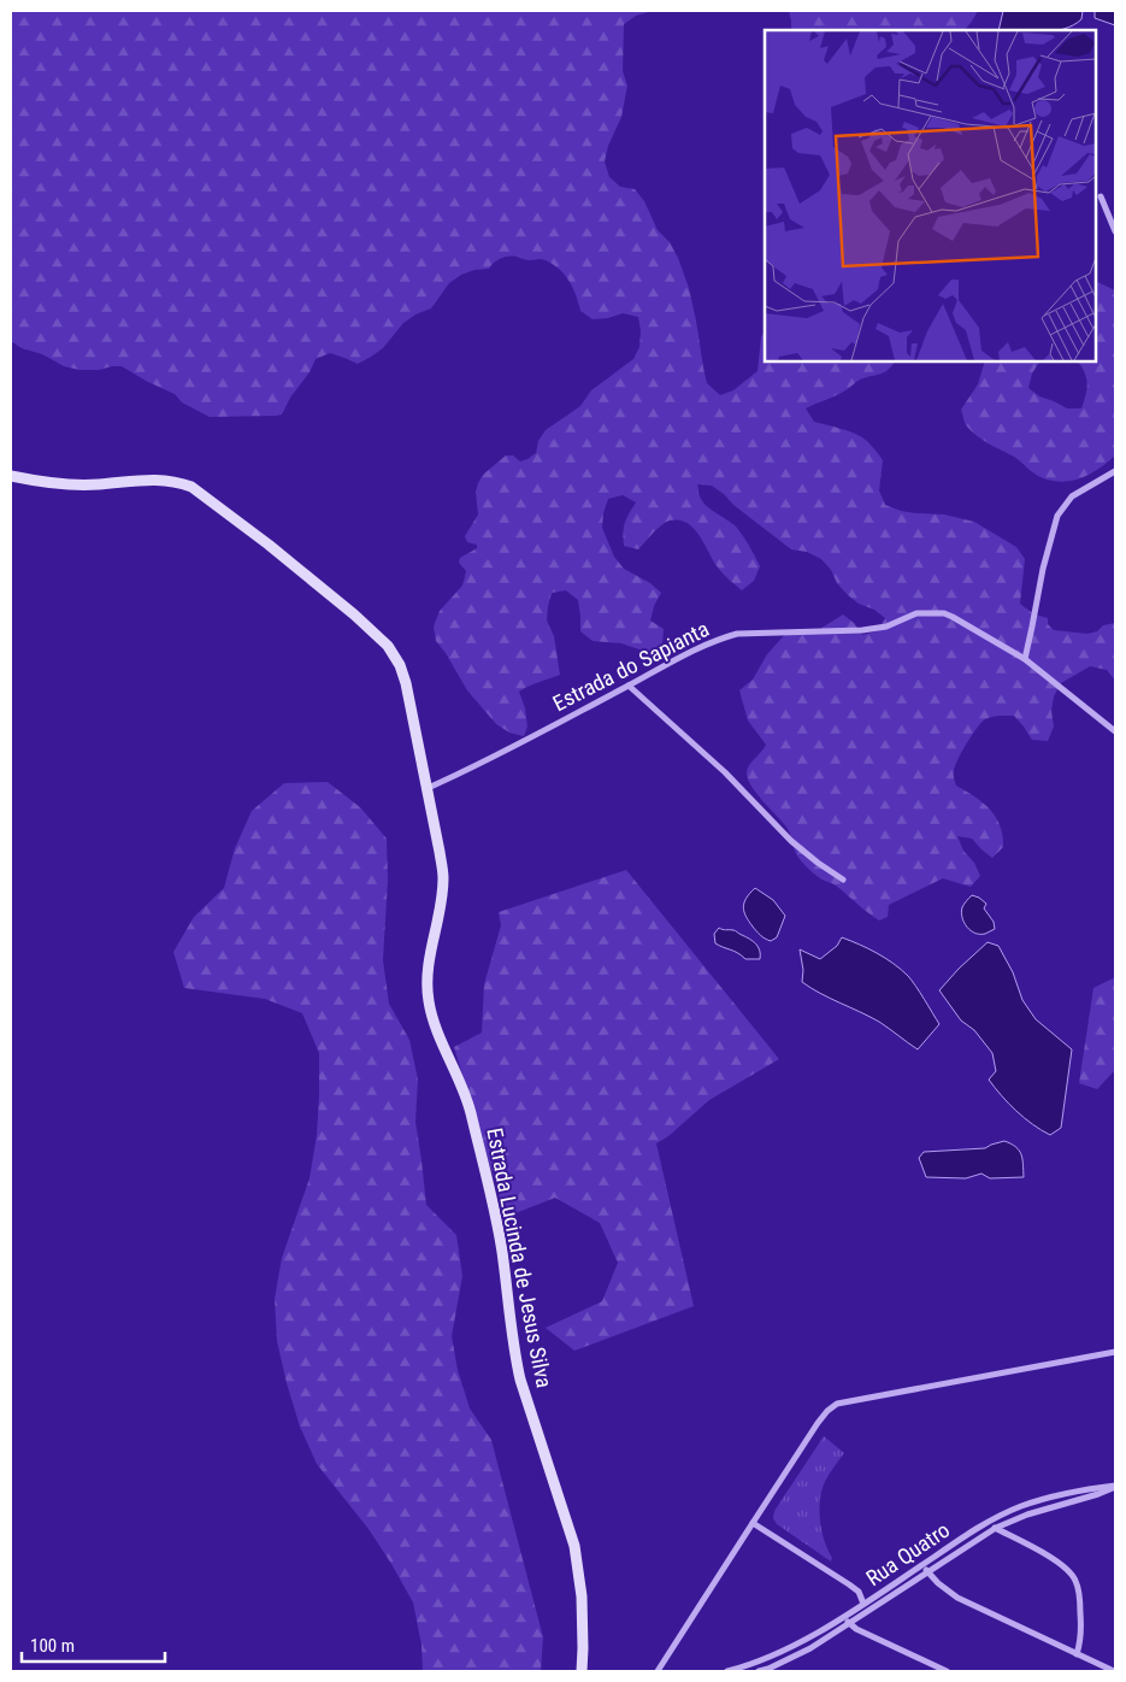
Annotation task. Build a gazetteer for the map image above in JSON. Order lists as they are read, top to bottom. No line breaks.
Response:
{"streets":{"main road":["Estrada Lucinda de Jesus Silva"],"street":["Estrada do Sapianta","Rua Quatro"]},"crossings":[["Estrada do Sapianta","Estrada Lucinda de Jesus Silva"]],"scale_bar":"100 m"}
